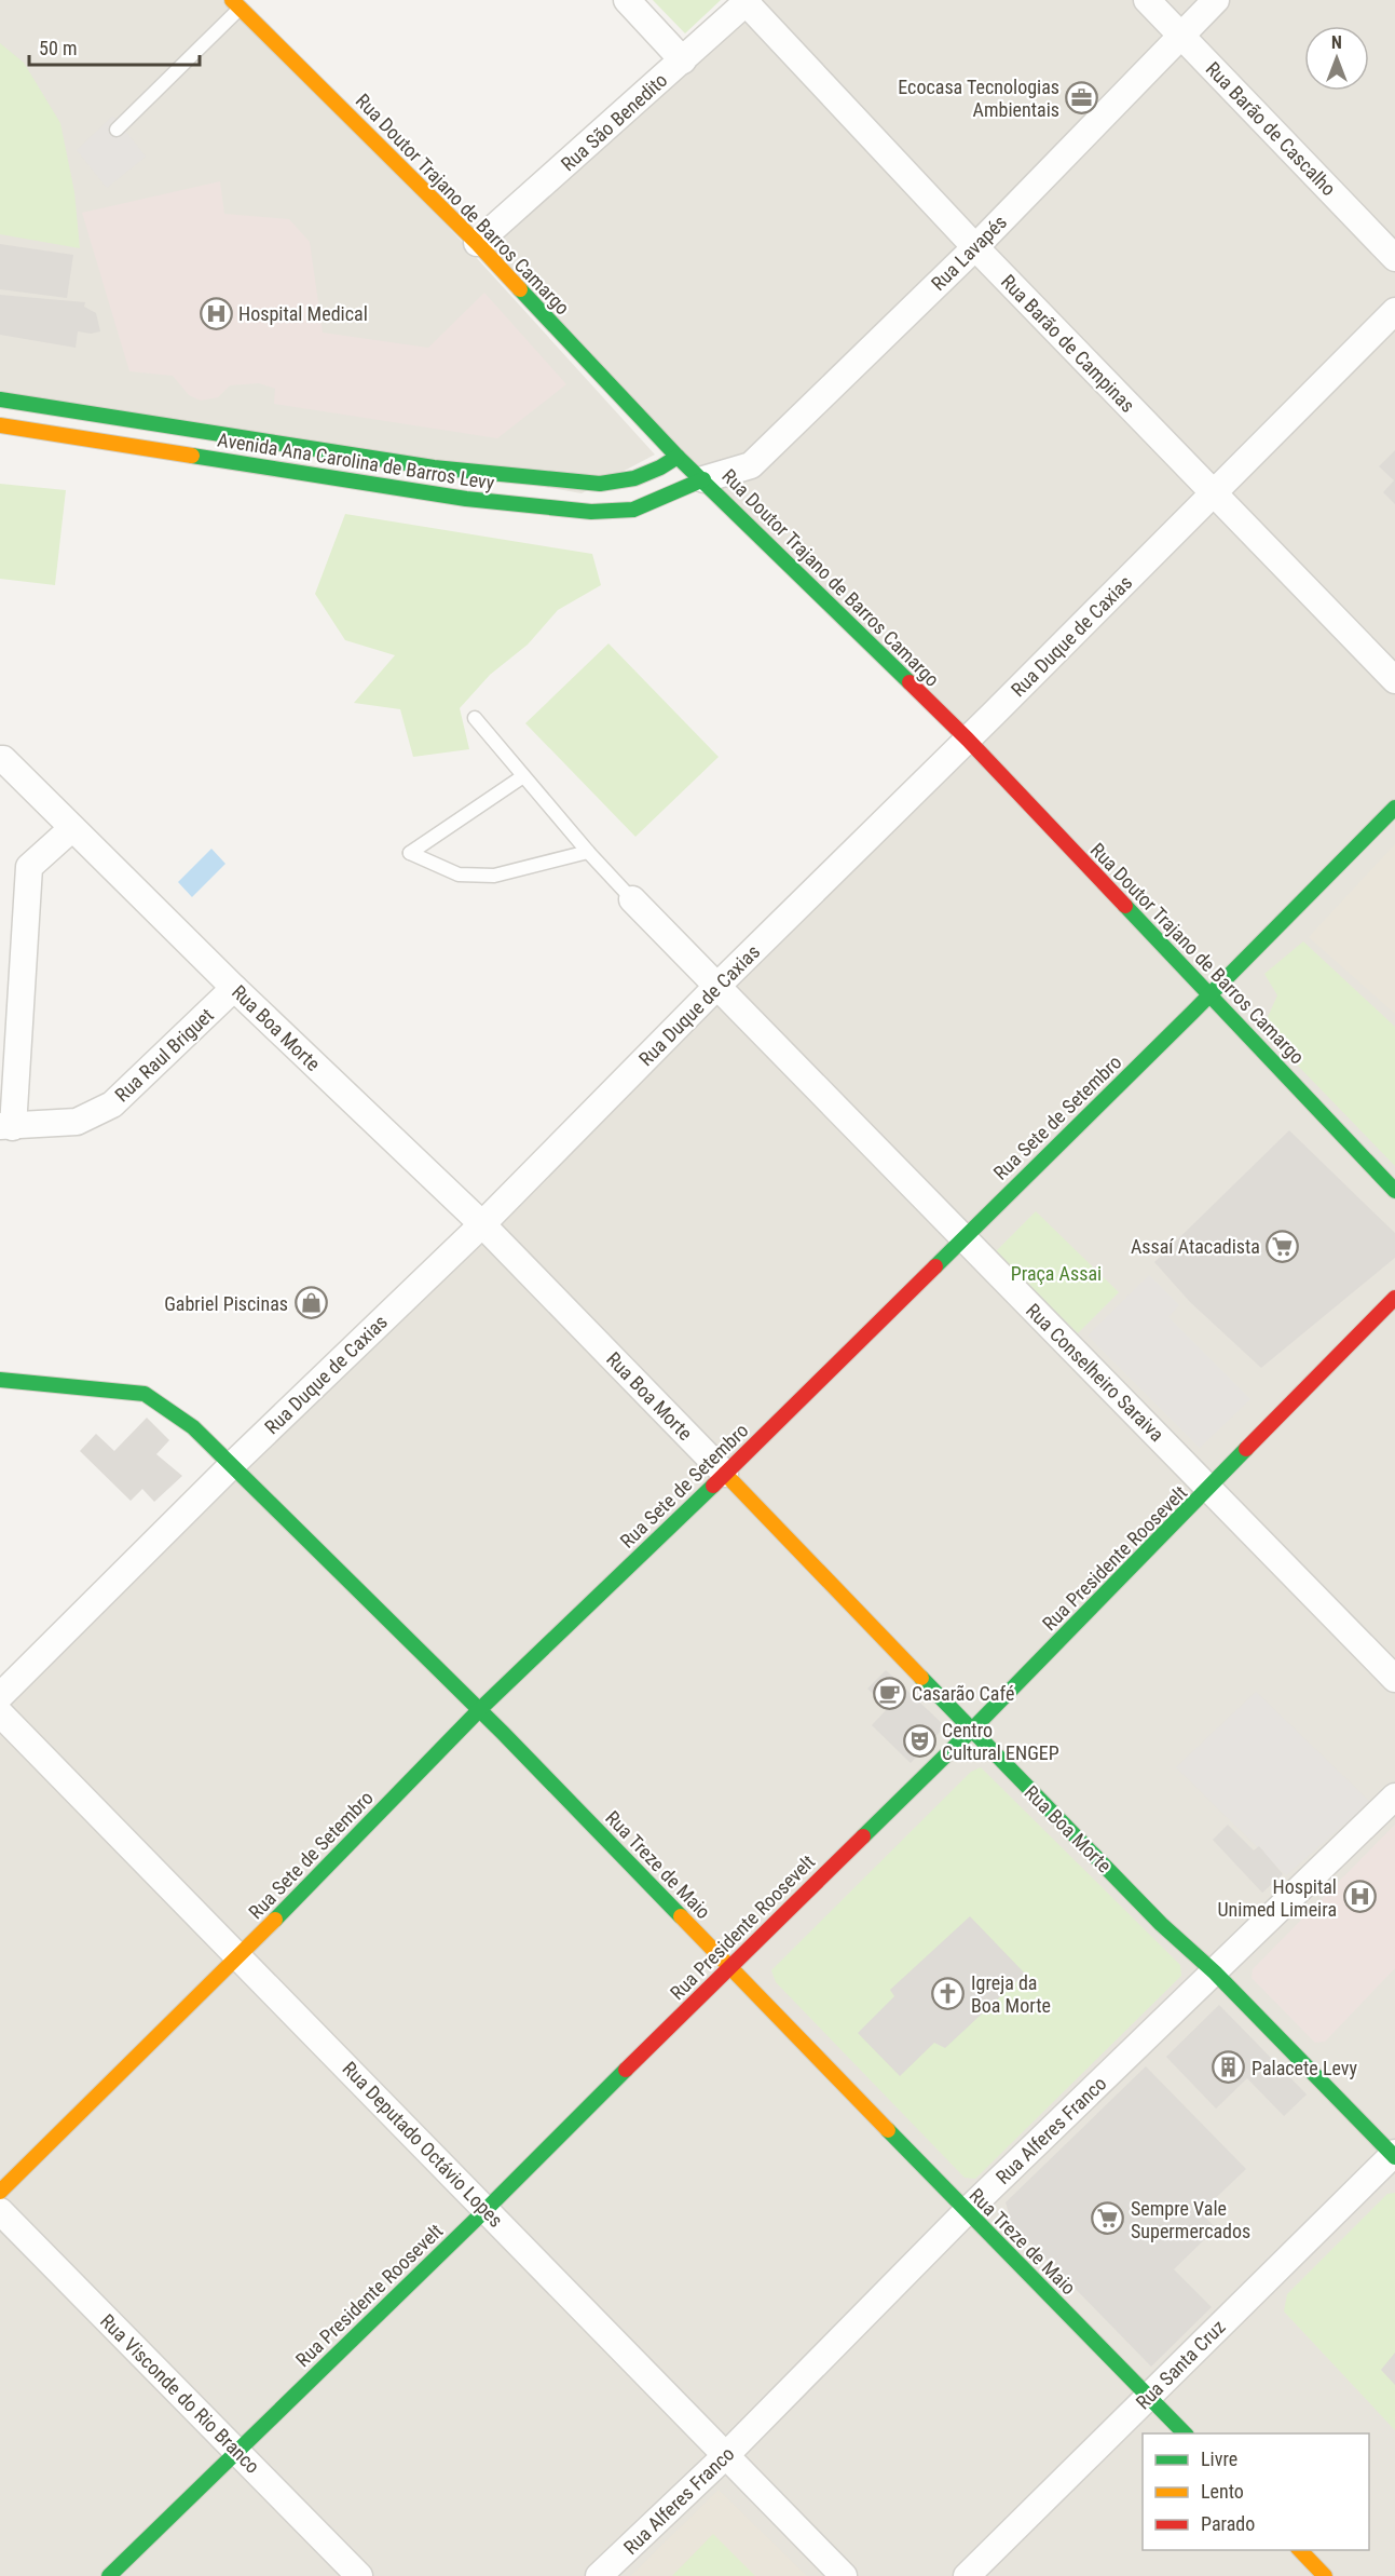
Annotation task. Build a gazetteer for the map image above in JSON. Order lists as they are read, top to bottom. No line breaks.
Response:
{"streets":{"main road":["Rua Doutor Trajano de Barros Camargo","Avenida Ana Carolina de Barros Levy","Rua Boa Morte","Rua Sete de Setembro","Rua Presidente Roosevelt","Rua Treze de Maio"],"street":["Rua São Benedito","Rua Barão de Cascalho","Rua Lavapés","Rua Barão de Campinas","Rua Duque de Caxias","Rua Raul Briguet","Rua Conselheiro Saraiva","Rua Alferes Franco","Rua Deputado Octávio Lopes","Rua Santa Cruz","Rua Visconde do Rio Branco"]},"crossings":[["Rua São Benedito","Rua Doutor Trajano de Barros Camargo"],["Rua São Benedito","Rua Barão de Campinas"],["Rua Barão de Cascalho","Rua Lavapés"],["Rua Doutor Trajano de Barros Camargo","Rua Lavapés"],["Rua Doutor Trajano de Barros Camargo","Avenida Ana Carolina de Barros Levy"],["Rua Doutor Trajano de Barros Camargo","Rua Duque de Caxias"],["Rua Doutor Trajano de Barros Camargo","Rua Sete de Setembro"],["Rua Lavapés","Rua Barão de Campinas"],["Rua Lavapés","Avenida Ana Carolina de Barros Levy"],["Rua Barão de Campinas","Rua Duque de Caxias"],["Rua Duque de Caxias","Rua Boa Morte"],["Rua Duque de Caxias","Rua Conselheiro Saraiva"],["Rua Duque de Caxias","Rua Treze de Maio"],["Rua Boa Morte","Rua Raul Briguet"],["Rua Boa Morte","Rua Sete de Setembro"],["Rua Boa Morte","Rua Presidente Roosevelt"],["Rua Boa Morte","Rua Alferes Franco"],["Rua Boa Morte","Rua Santa Cruz"],["Rua Sete de Setembro","Rua Conselheiro Saraiva"],["Rua Sete de Setembro","Rua Treze de Maio"],["Rua Sete de Setembro","Rua Deputado Octávio Lopes"],["Rua Conselheiro Saraiva","Rua Presidente Roosevelt"],["Rua Presidente Roosevelt","Rua Treze de Maio"],["Rua Presidente Roosevelt","Rua Deputado Octávio Lopes"],["Rua Presidente Roosevelt","Rua Visconde do Rio Branco"],["Rua Treze de Maio","Rua Alferes Franco"],["Rua Treze de Maio","Rua Santa Cruz"],["Rua Alferes Franco","Rua Deputado Octávio Lopes"]],"parks":["Praça Assai"],"places":{"office":["Ecocasa Tecnologias Ambientais"],"hospital":["Hospital Medical","Hospital Unimed Limeira"],"supermarket":["Assaí Atacadista","Sempre Vale Supermercados"],"shop":["Gabriel Piscinas"],"cafe":["Casarão Café"],"theatre":["Centro Cultural ENGEP"],"church":["Igreja da Boa Morte"],"building":["Palacete Levy"]},"legend":["Livre","Lento","Parado"],"scale_bar":"50 m","north":"top"}
